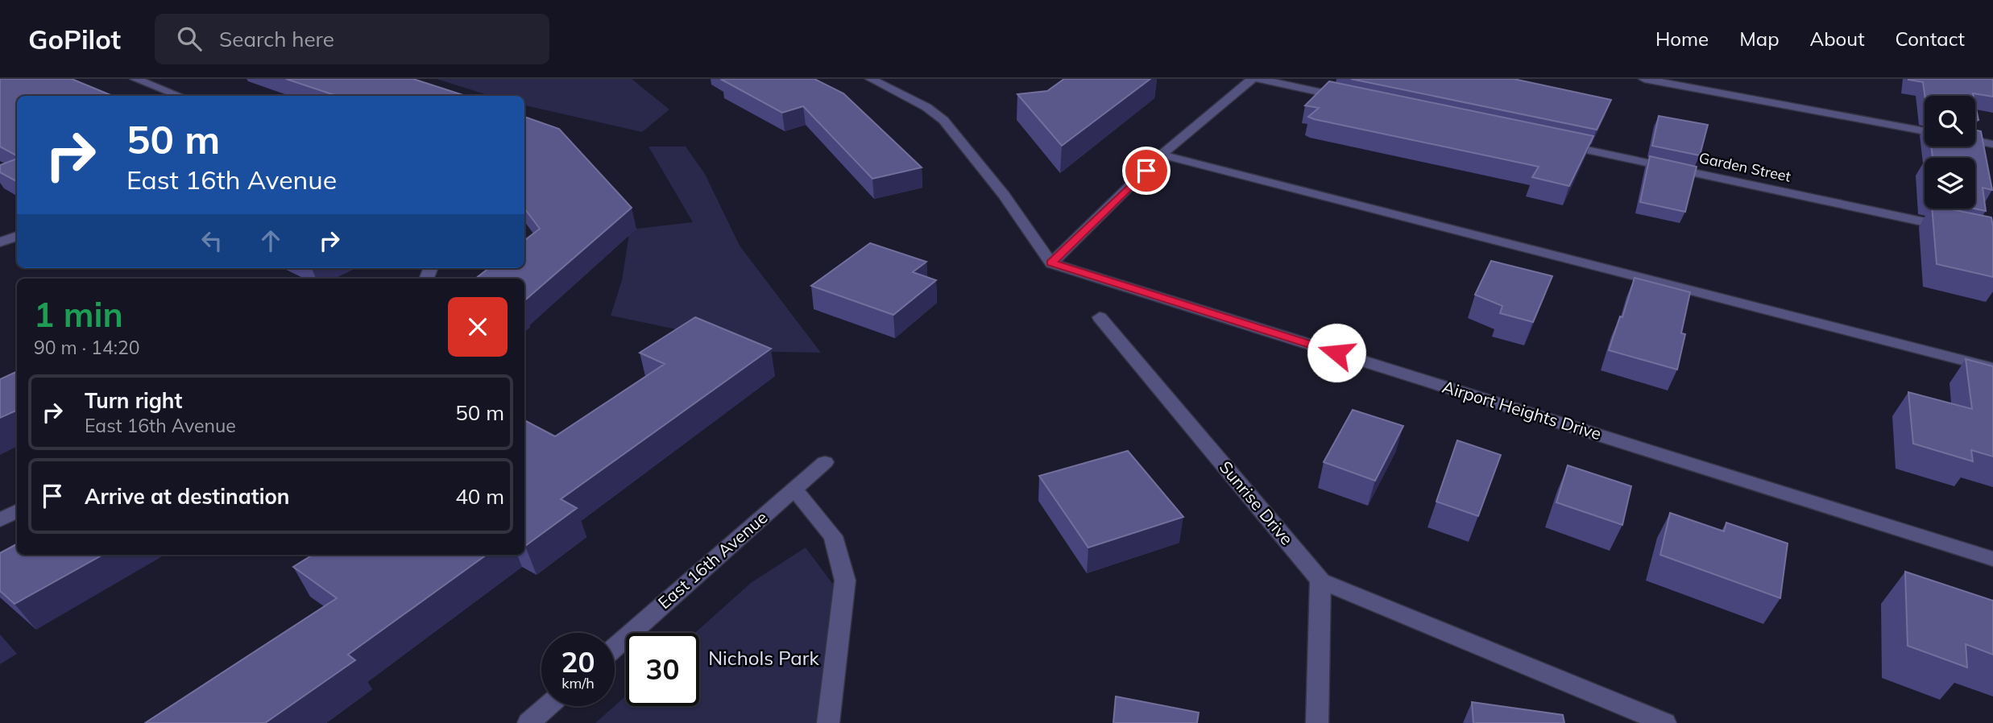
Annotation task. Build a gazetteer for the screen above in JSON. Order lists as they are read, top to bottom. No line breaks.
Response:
{"streets":{"street":["Garden Street","Airport Heights Drive","Sunrise Drive","East 16th Avenue"]},"parks":["Nichols Park"],"page":{"header":"GoPilot","search":"Search here","nav":["Home","Map","About","Contact"],"turn":["50 m","East 16th Avenue"],"heading":["1 min","90 m · 14:20"],"list":[{"name":"Turn right","note":"East 16th Avenue","value":"50 m"},{"name":"Arrive at destination","value":"40 m"}],"speed":"20 km/h","limit":"30"}}
